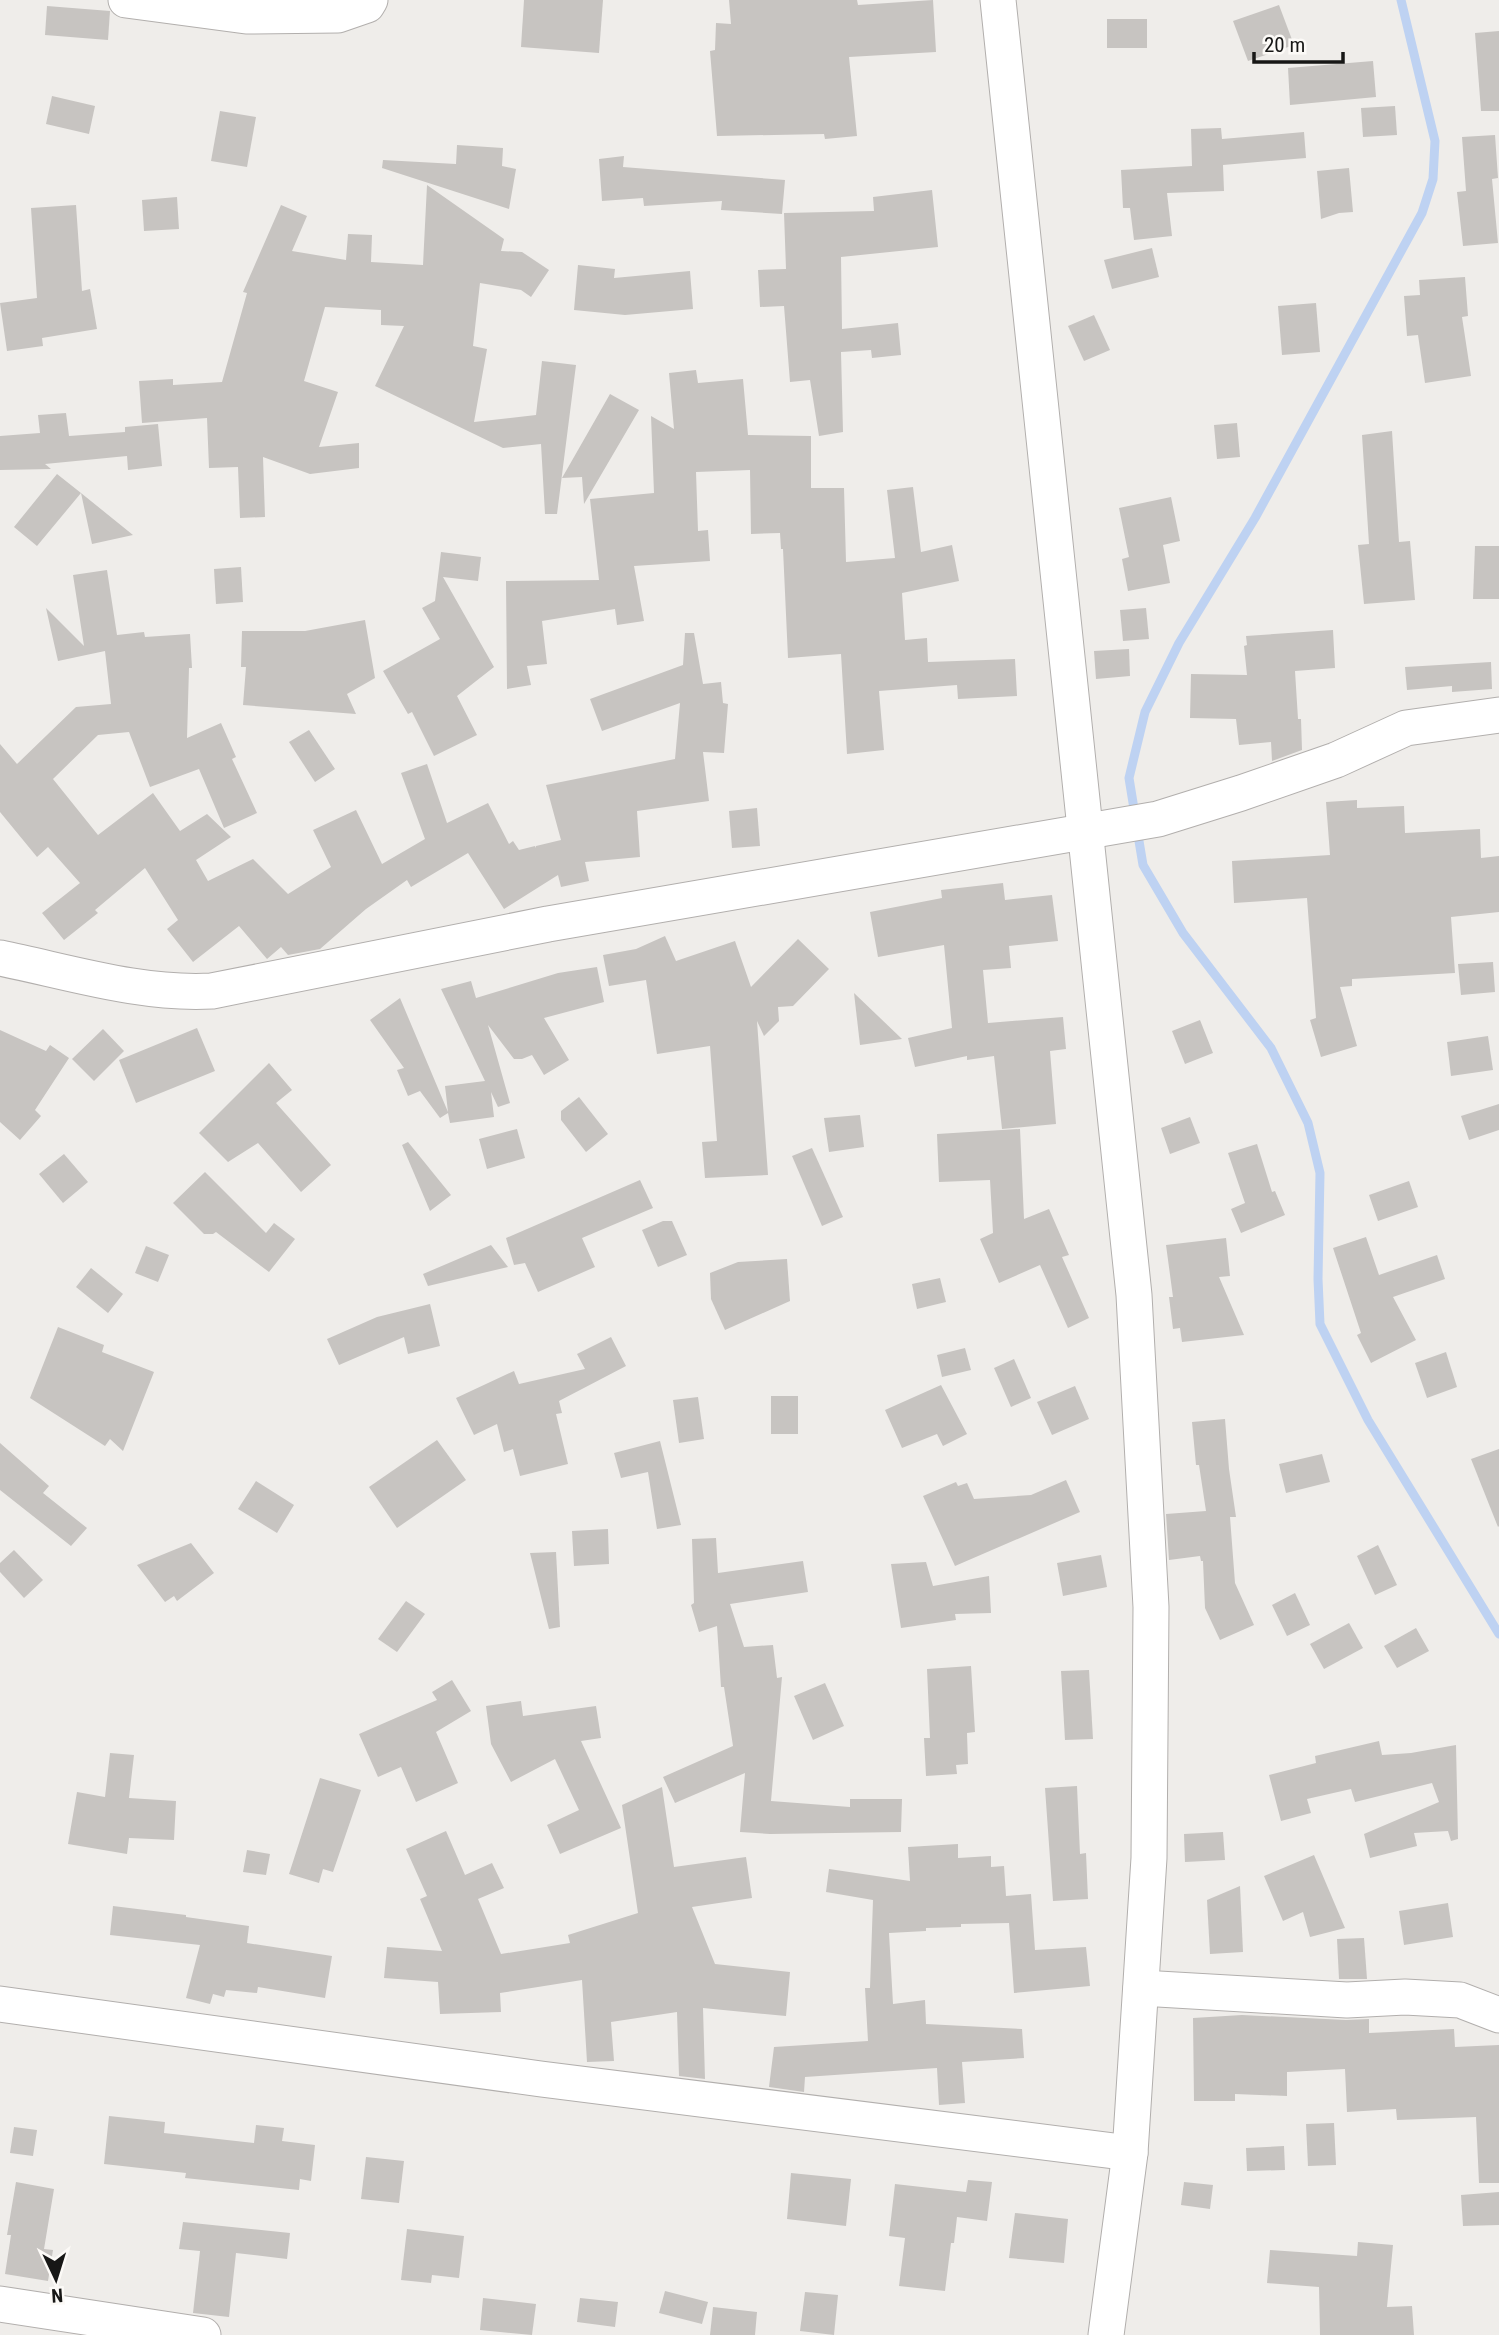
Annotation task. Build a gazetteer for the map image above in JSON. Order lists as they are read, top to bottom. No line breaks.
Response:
{"scale_bar":"20 m","north":"bottom"}
